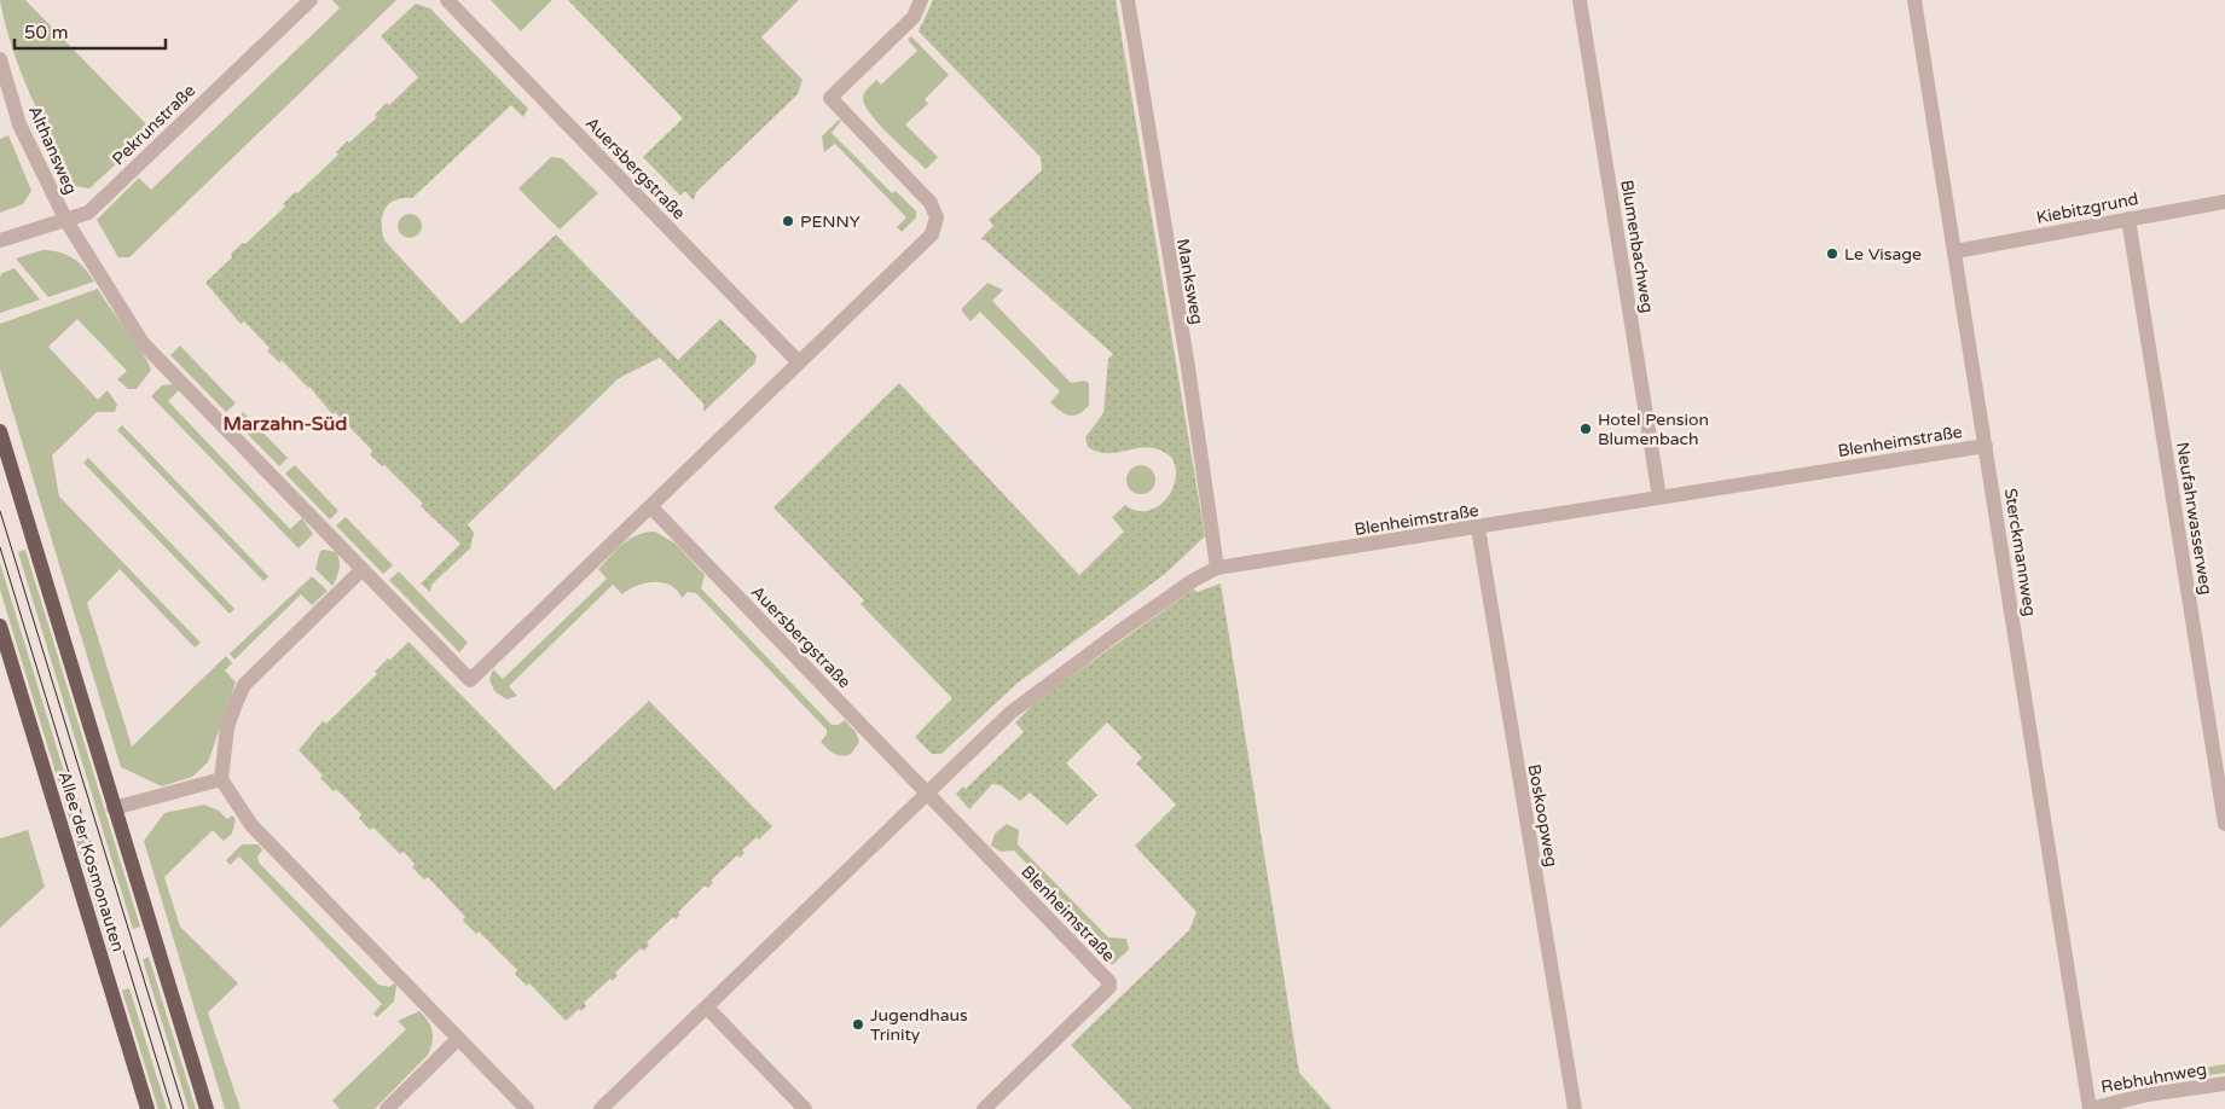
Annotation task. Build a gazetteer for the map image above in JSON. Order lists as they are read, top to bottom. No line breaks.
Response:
{"streets":{"main road":["Allee der Kosmonauten"],"street":["Pekrunstraße","Althansweg","Auersbergstraße","Kiebitzgrund","Blumenbachweg","Manksweg","Blenheimstraße","Neufahrwasserweg","Sterckmannweg","Boskoopweg","Rebhuhnweg"]},"crossings":[["Pekrunstraße","Althansweg"],["Auersbergstraße","Blenheimstraße"],["Kiebitzgrund","Neufahrwasserweg"],["Kiebitzgrund","Sterckmannweg"],["Blumenbachweg","Blenheimstraße"],["Manksweg","Blenheimstraße"],["Blenheimstraße","Sterckmannweg"],["Blenheimstraße","Boskoopweg"],["Sterckmannweg","Rebhuhnweg"]],"districts":["Marzahn-Süd"],"places":["PENNY","Le Visage","Hotel Pension Blumenbach","Jugendhaus Trinity"],"scale_bar":"50 m"}
